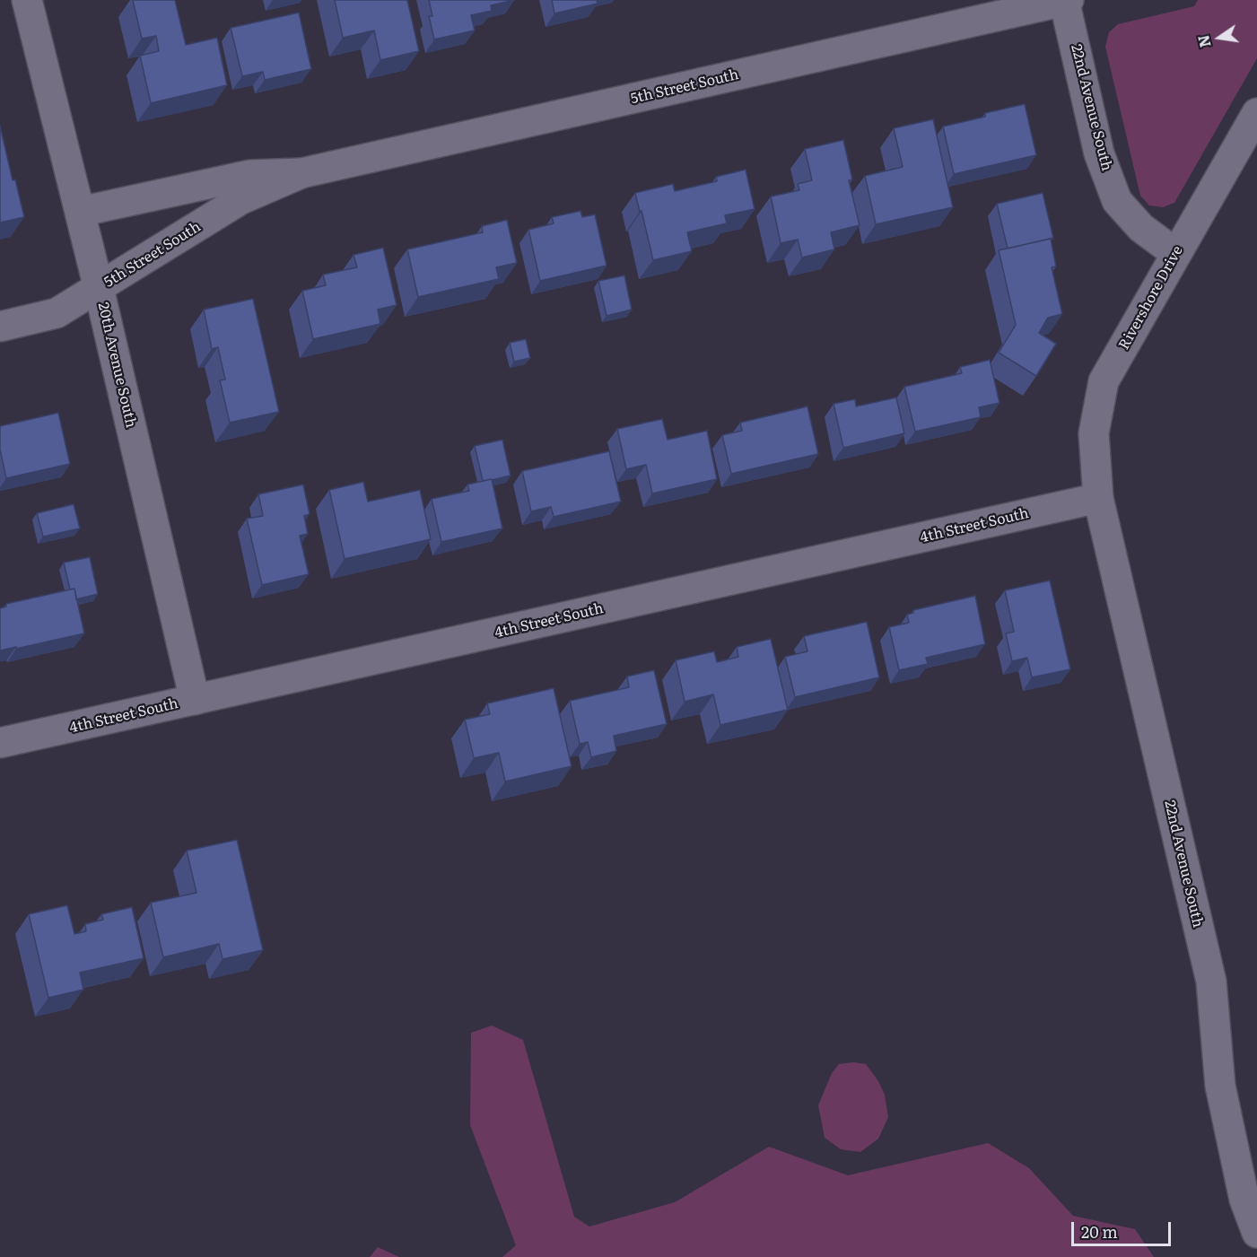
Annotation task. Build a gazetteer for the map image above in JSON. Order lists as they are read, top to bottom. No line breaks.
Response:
{"streets":{"street":["5th Street South","22nd Avenue South","Rivershore Drive","20th Avenue South","4th Street South"]},"crossings":[["5th Street South","22nd Avenue South"],["5th Street South","20th Avenue South"],["22nd Avenue South","Rivershore Drive"],["22nd Avenue South","4th Street South"],["Rivershore Drive","4th Street South"],["20th Avenue South","4th Street South"]],"scale_bar":"20 m","north":"left"}
